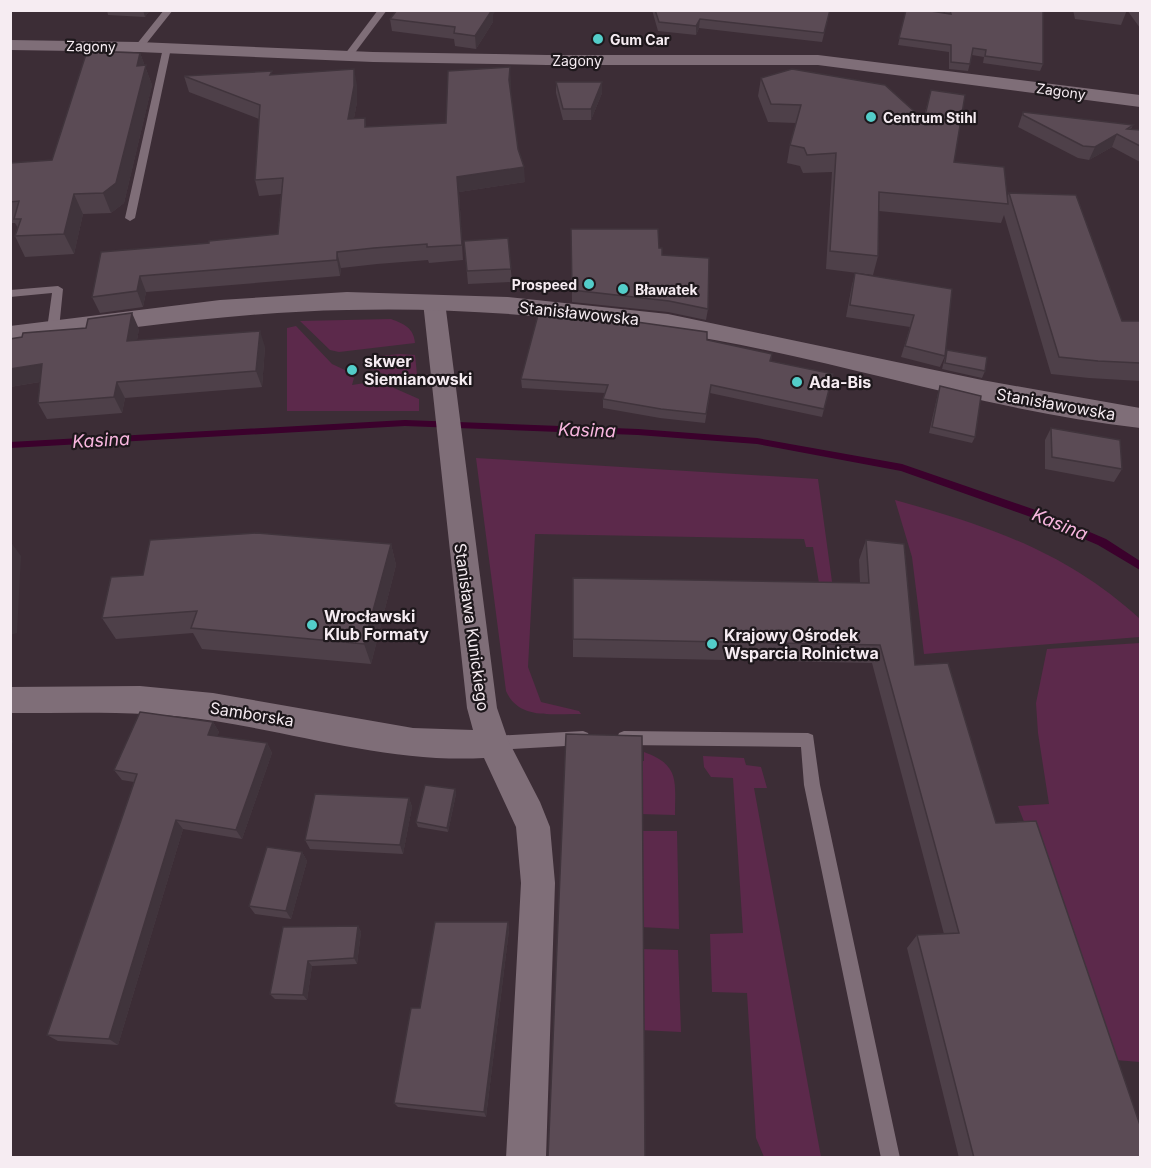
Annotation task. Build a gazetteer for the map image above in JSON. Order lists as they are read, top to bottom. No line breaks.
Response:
{"streets":{"street":["Zagony","Stanisławowska","Stanisława Kunickiego","Samborska"]},"crossings":[["Stanisławowska","Stanisława Kunickiego"],["Stanisława Kunickiego","Samborska"]],"water":["Kasina"],"places":["Gum Car","Centrum Stihl","Prospeed","Bławatek","skwer Siemianowski","Ada-Bis","Wrocławski Klub Formaty","Krajowy Ośrodek Wsparcia Rolnictwa"]}
